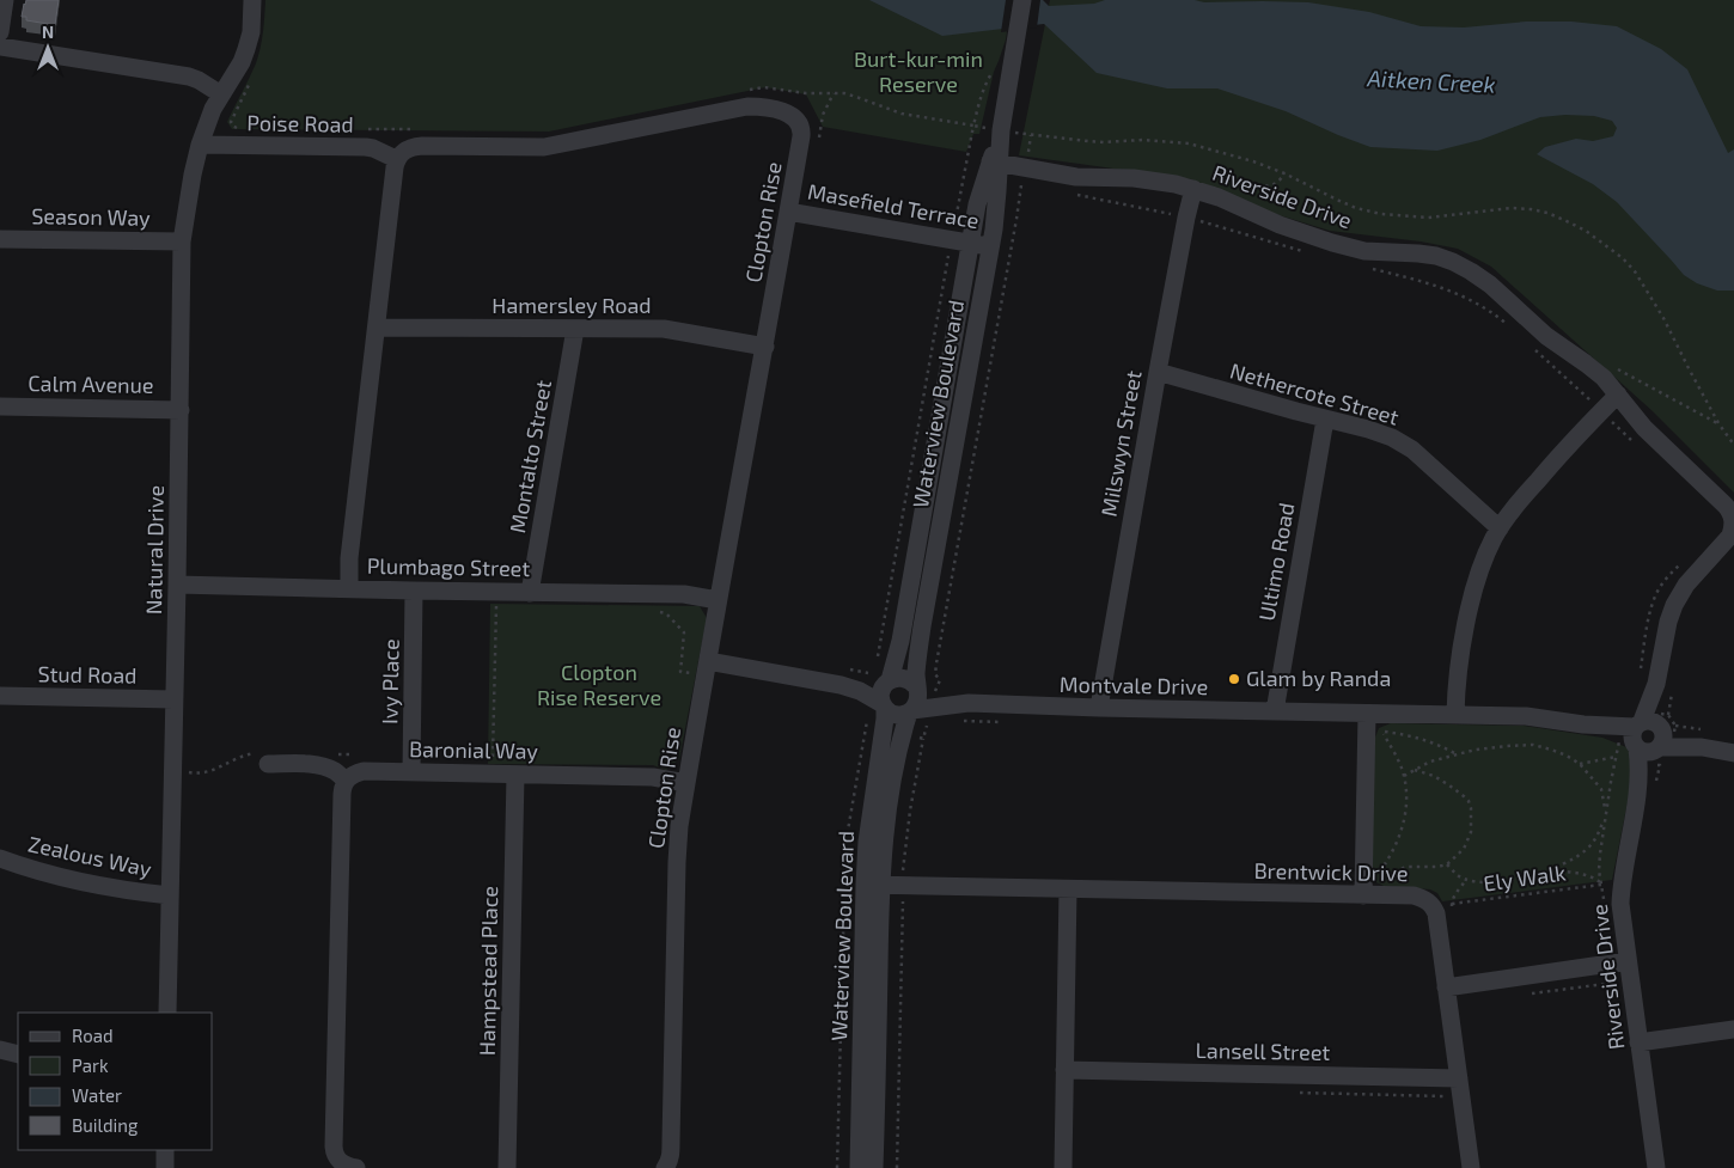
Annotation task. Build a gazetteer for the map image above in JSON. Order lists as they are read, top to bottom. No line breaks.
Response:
{"streets":{"street":["Poise Road","Riverside Drive","Masefield Terrace","Season Way","Clopton Rise","Hamersley Road","Calm Avenue","Nethercote Street","Waterview Boulevard","Milswyn Street","Montalto Street","Natural Drive","Ultimo Road","Plumbago Street","Stud Road","Ivy Place","Montvale Drive","Baronial Way","Zealous Way","Brentwick Drive","Hampstead Place","Lansell Street"],"path":["Ely Walk"]},"crossings":[["Poise Road","Clopton Rise"],["Poise Road","Natural Drive"],["Riverside Drive","Waterview Boulevard"],["Riverside Drive","Milswyn Street"],["Riverside Drive","Montvale Drive"],["Masefield Terrace","Clopton Rise"],["Masefield Terrace","Waterview Boulevard"],["Season Way","Natural Drive"],["Clopton Rise","Hamersley Road"],["Clopton Rise","Plumbago Street"],["Clopton Rise","Baronial Way"],["Hamersley Road","Montalto Street"],["Calm Avenue","Natural Drive"],["Nethercote Street","Milswyn Street"],["Nethercote Street","Ultimo Road"],["Waterview Boulevard","Montvale Drive"],["Waterview Boulevard","Brentwick Drive"],["Milswyn Street","Montvale Drive"],["Montalto Street","Plumbago Street"],["Natural Drive","Plumbago Street"],["Natural Drive","Stud Road"],["Natural Drive","Zealous Way"],["Ultimo Road","Montvale Drive"],["Plumbago Street","Ivy Place"],["Ivy Place","Baronial Way"],["Baronial Way","Hampstead Place"],["Brentwick Drive","Lansell Street"]],"water":["Aitken Creek"],"parks":["Burt-kur-min Reserve","Clopton Rise Reserve"],"places":["Glam by Randa"],"legend":["Road","Park","Water","Building"],"north":"top"}
